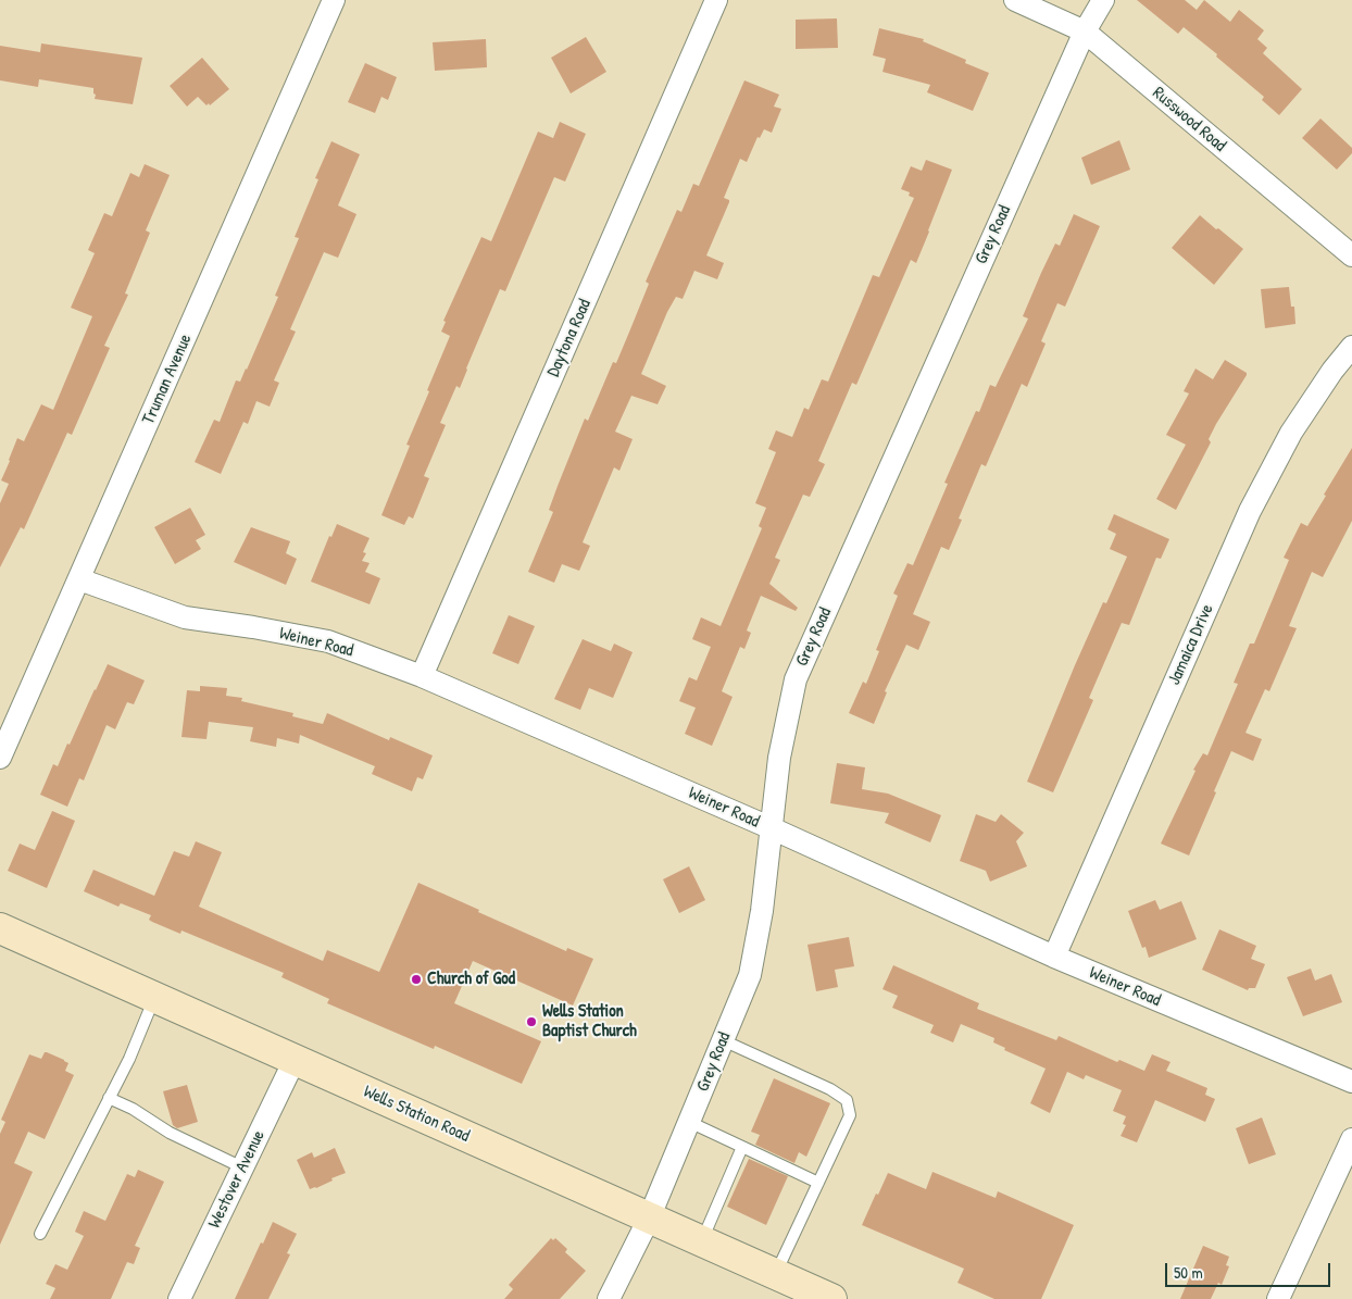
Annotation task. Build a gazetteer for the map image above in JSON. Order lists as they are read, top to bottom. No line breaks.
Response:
{"streets":{"street":["Russwood Road","Grey Road","Daytona Road","Truman Avenue","Weiner Road","Jamaica Drive","Wells Station Road","Westover Avenue"]},"crossings":[["Russwood Road","Grey Road"],["Grey Road","Weiner Road"],["Grey Road","Wells Station Road"],["Daytona Road","Weiner Road"],["Truman Avenue","Weiner Road"],["Weiner Road","Jamaica Drive"],["Wells Station Road","Westover Avenue"]],"places":["Church of God","Wells Station Baptist Church"],"scale_bar":"50 m"}
